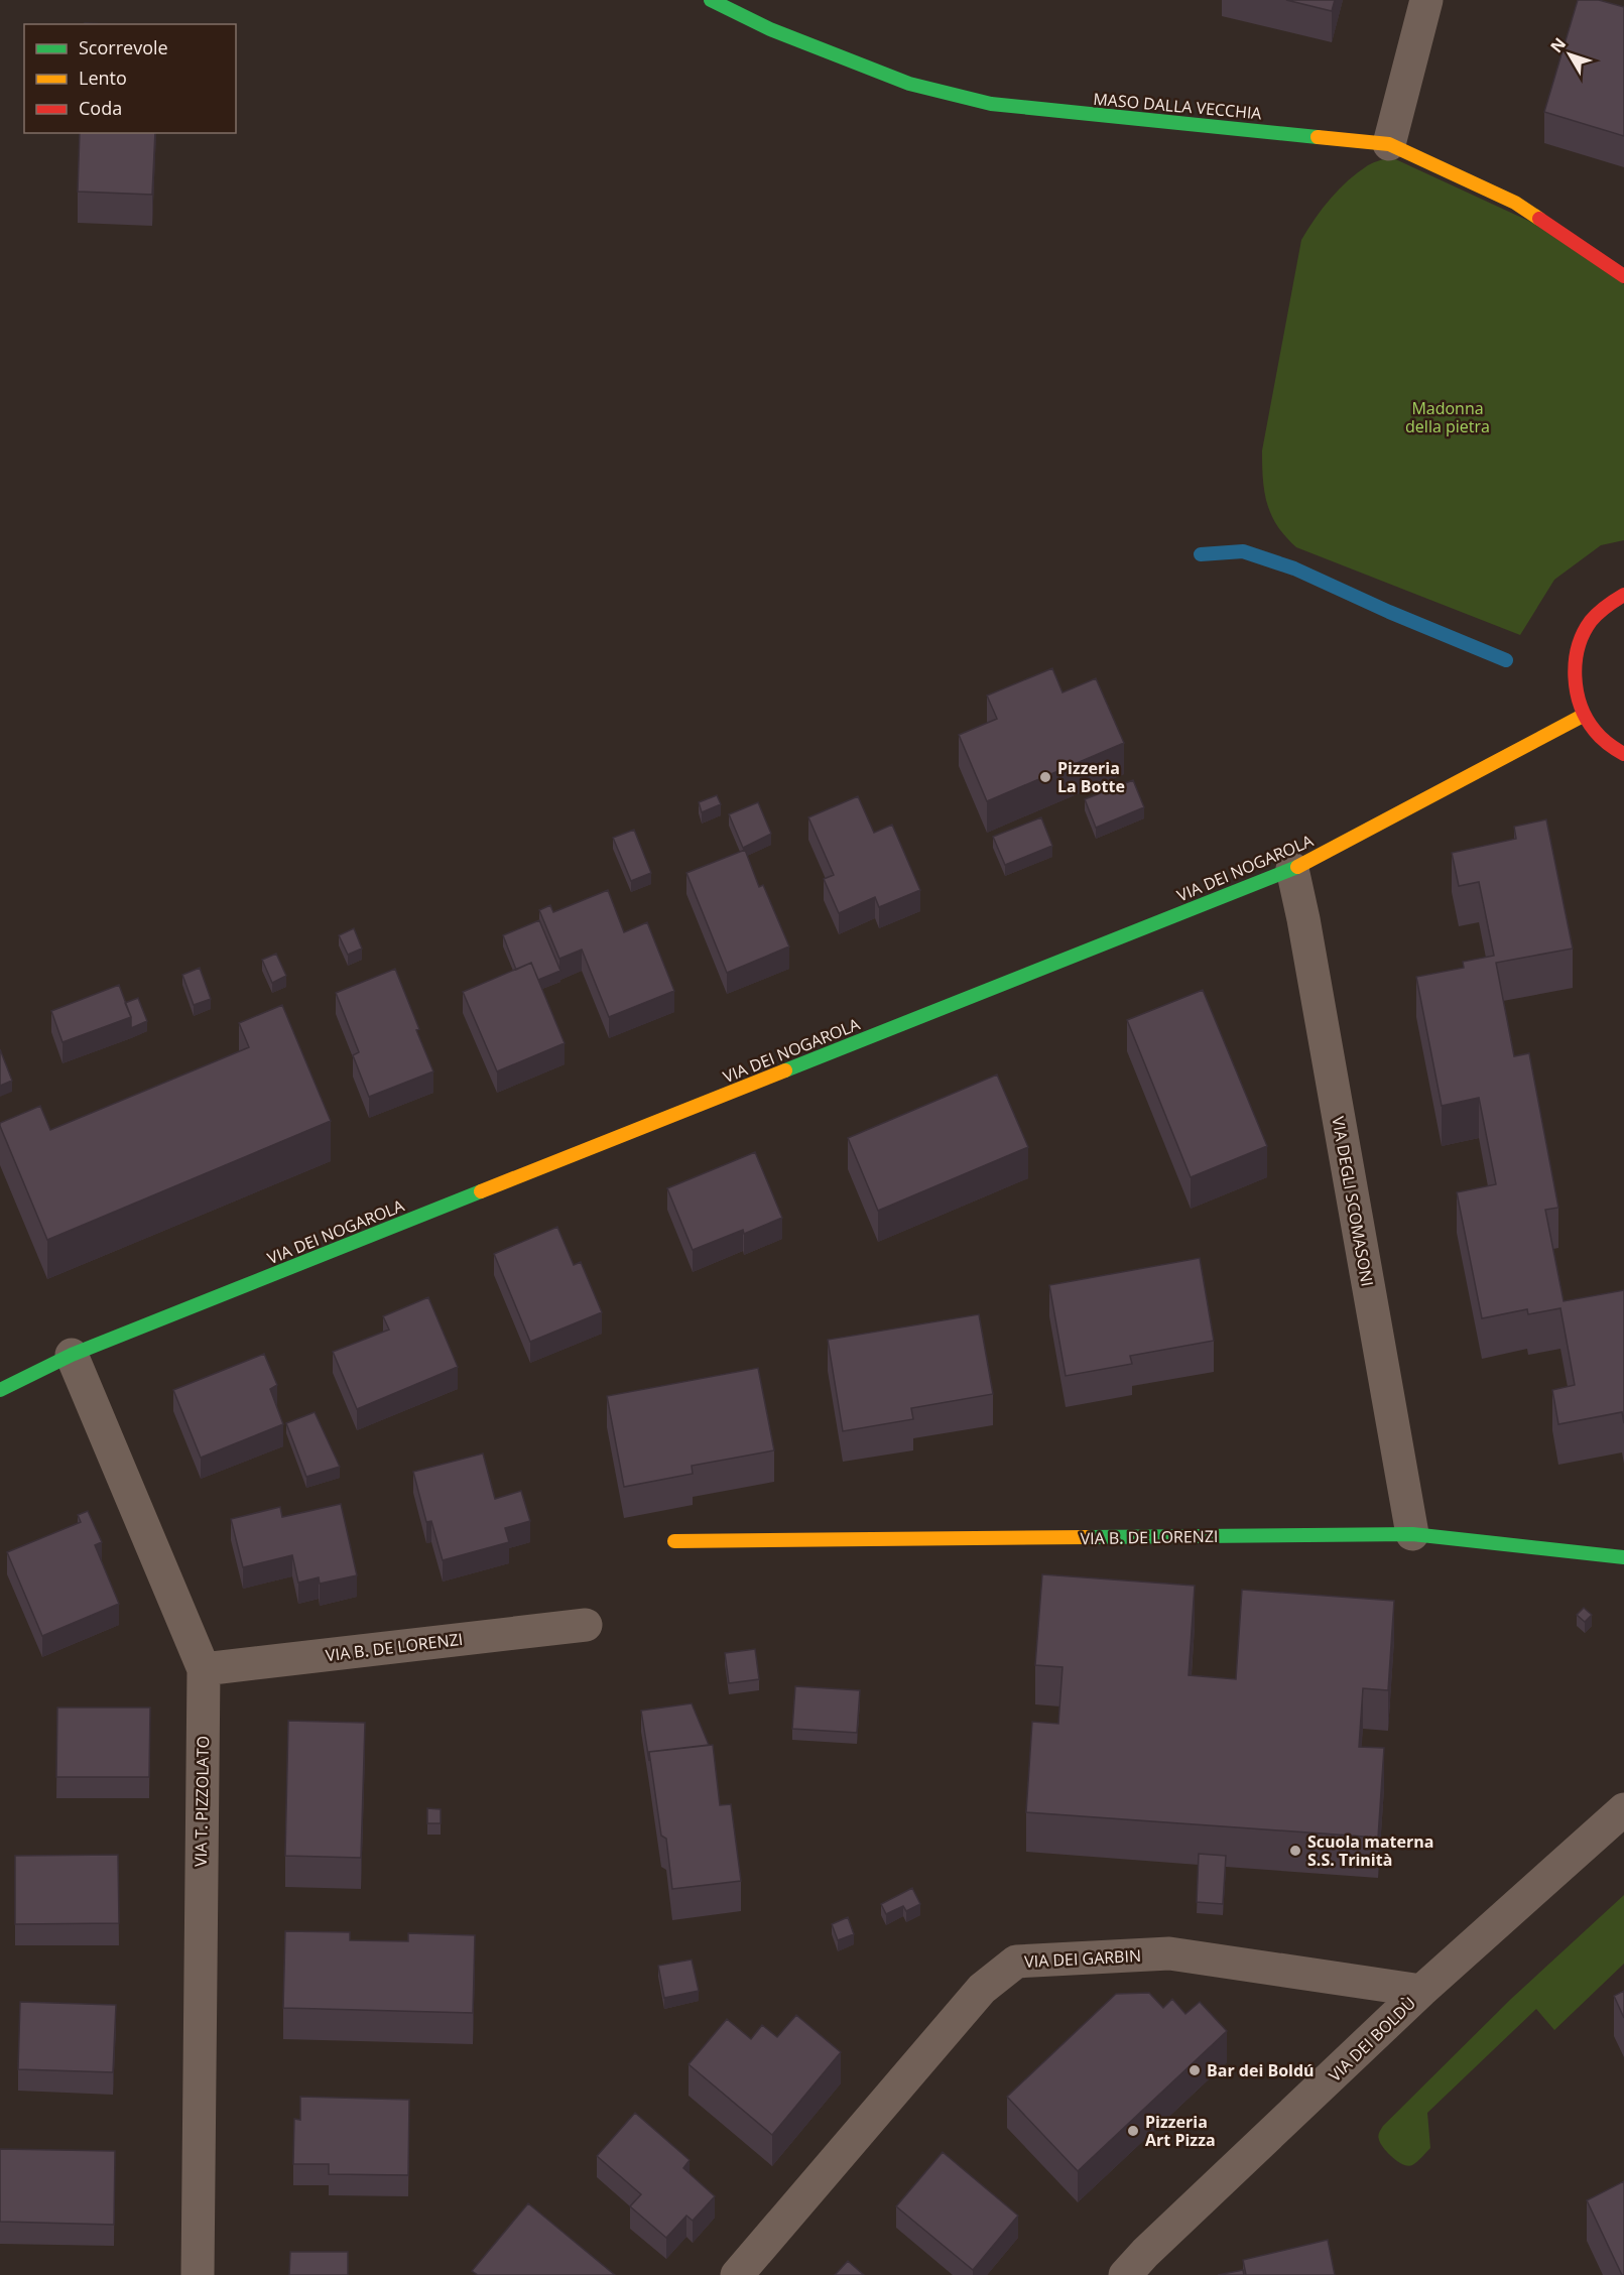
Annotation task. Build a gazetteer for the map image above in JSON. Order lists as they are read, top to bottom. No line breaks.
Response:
{"streets":{"street":["MASO DALLA VECCHIA","VIA DEI NOGAROLA","VIA DEGLI SCOMASONI","VIA B. DE LORENZI","VIA T. PIZZOLATO","VIA DEI GARBIN","VIA DEI BOLDÙ"]},"crossings":[["VIA DEI NOGAROLA","VIA DEGLI SCOMASONI"],["VIA DEI NOGAROLA","VIA T. PIZZOLATO"],["VIA DEGLI SCOMASONI","VIA B. DE LORENZI"],["VIA B. DE LORENZI","VIA T. PIZZOLATO"],["VIA DEI GARBIN","VIA DEI BOLDÙ"]],"parks":["Madonna della pietra"],"places":["Pizzeria La Botte","Scuola materna S.S. Trinità","Bar dei Boldú","Pizzeria Art Pizza"],"legend":["Scorrevole","Lento","Coda"],"north":"top left"}
